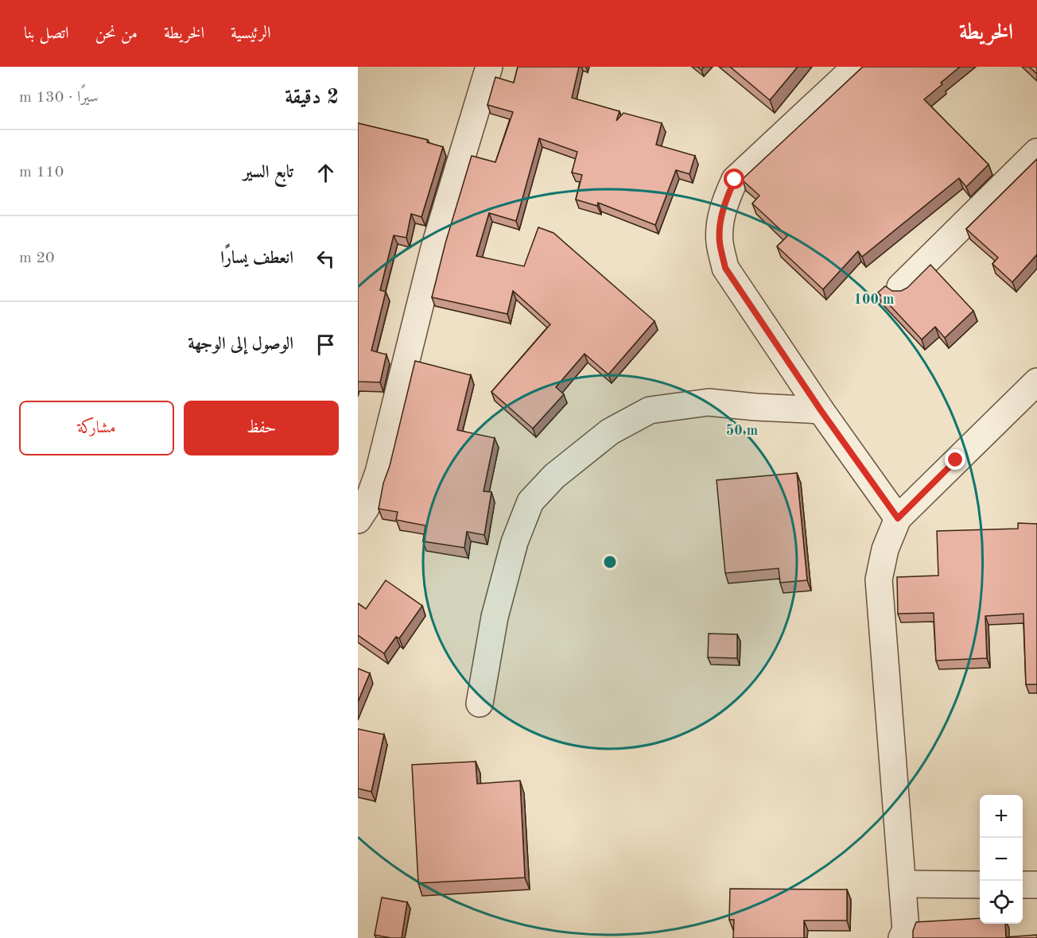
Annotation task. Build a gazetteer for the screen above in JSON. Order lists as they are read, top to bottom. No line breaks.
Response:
{"page":{"header":"الخريطة","nav":["الرئيسية","الخريطة","من نحن","اتصل بنا"],"heading":["2 دقيقة","سيرًا · 130 m"],"list":[["تابع السير","110 m"],["انعطف يسارًا","20 m"],"الوصول إلى الوجهة"],"buttons":["حفظ","مشاركة"],"map_buttons":["+","−"]},"rings":["100 m","50 m"]}
